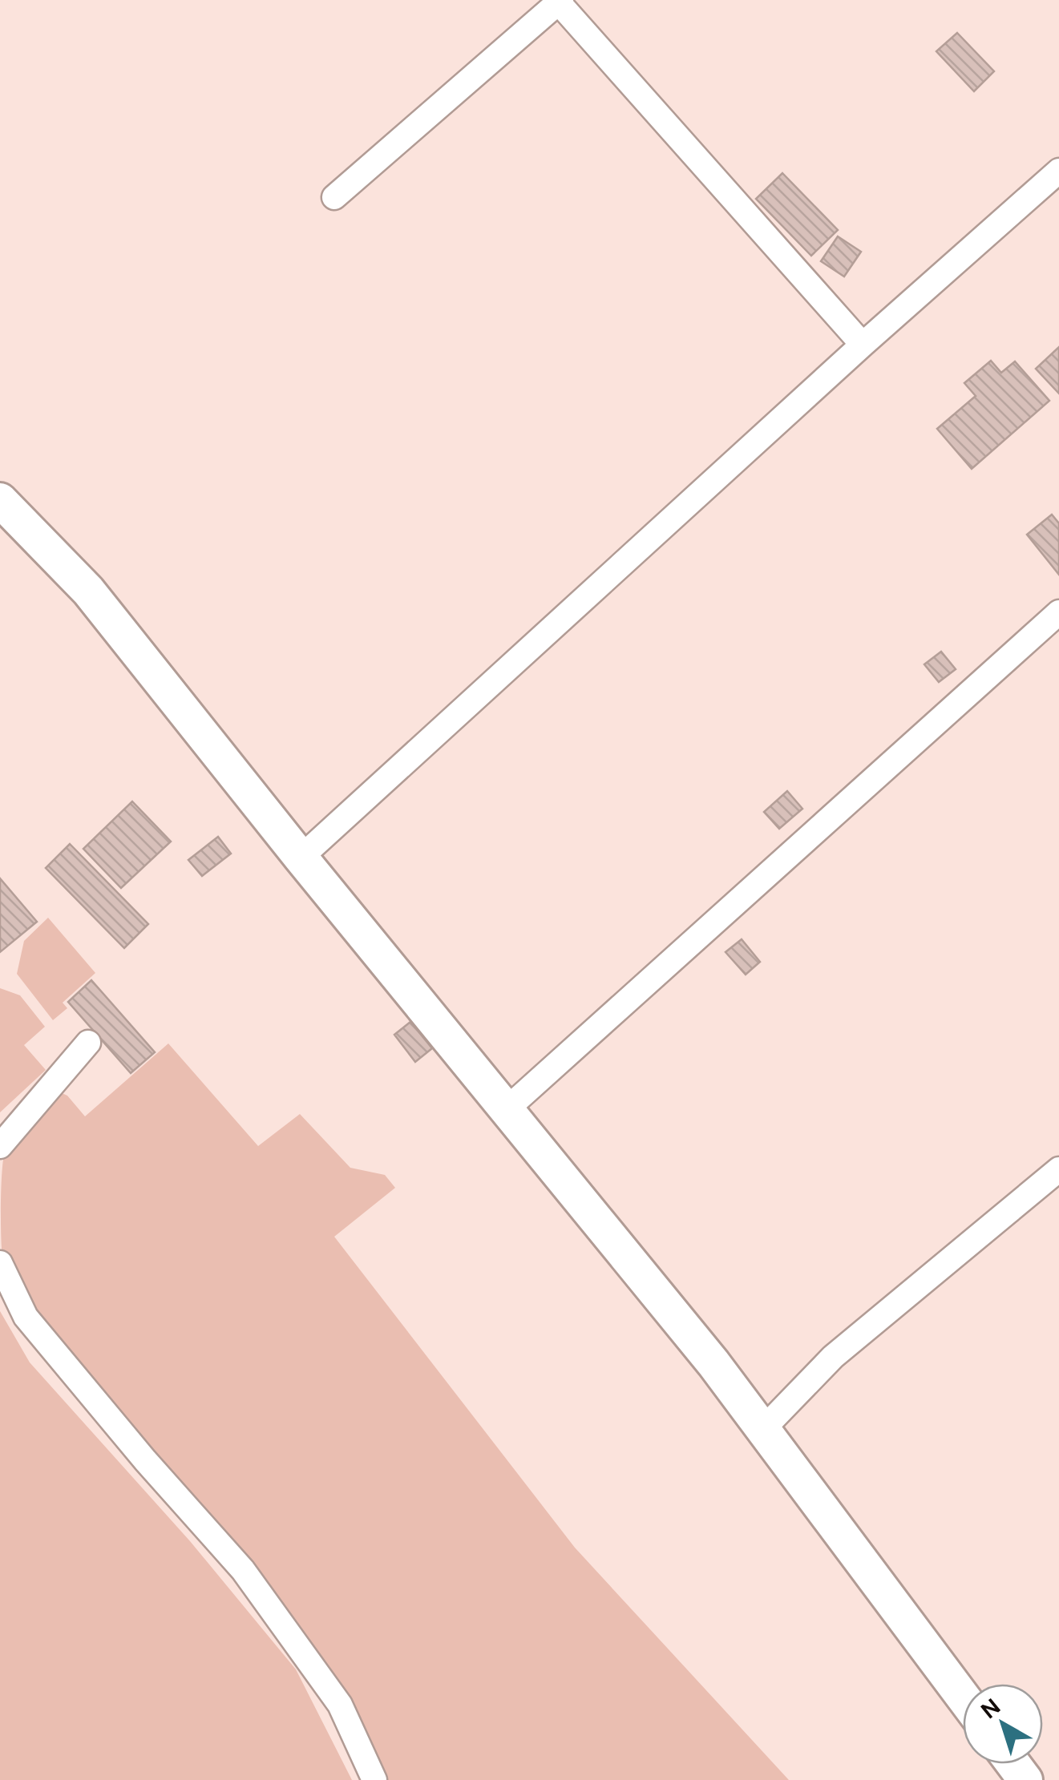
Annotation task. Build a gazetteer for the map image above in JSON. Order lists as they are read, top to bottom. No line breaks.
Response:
{"north":"top left"}
